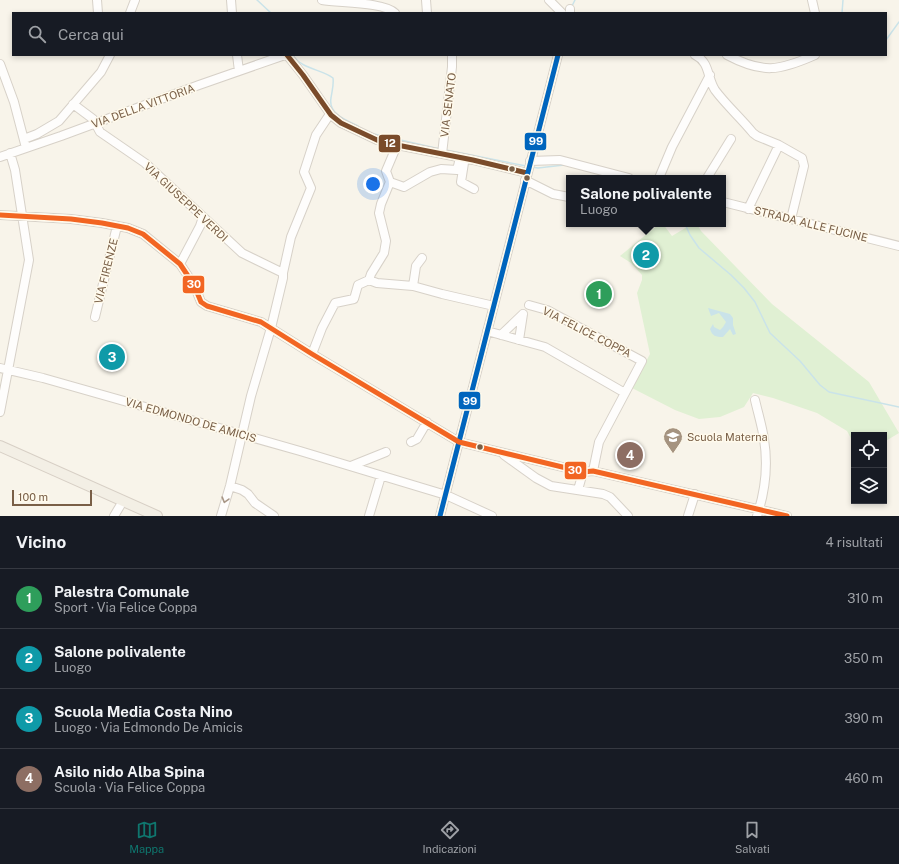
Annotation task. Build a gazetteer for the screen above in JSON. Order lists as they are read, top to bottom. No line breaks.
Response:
{"streets":{"street":["VIA SENATO","VIA DELLA VITTORIA","VIA GIUSEPPE VERDI","STRADA ALLE FUCINE","VIA FIRENZE","VIA FELICE COPPA","VIA EDMONDO DE AMICIS"]},"crossings":[["VIA DELLA VITTORIA","VIA GIUSEPPE VERDI"]],"places":{"school or university":["Scuola Materna"]},"lines":["transit line 12","transit line 99","transit line 30"],"scale_bar":"100 m","page":{"search":"Cerca qui","popup":["Salone polivalente","Luogo"],"pins":["2","1","3","4"],"scale":"100 m","heading":["Vicino","4 risultati"],"list":[{"mark":"1","name":"Palestra Comunale","note":"Sport · Via Felice Coppa","value":"310 m"},{"mark":"2","name":"Salone polivalente","note":"Luogo","value":"350 m"},{"mark":"3","name":"Scuola Media Costa Nino","note":"Luogo · Via Edmondo De Amicis","value":"390 m"},{"mark":"4","name":"Asilo nido Alba Spina","note":"Scuola · Via Felice Coppa","value":"460 m"}],"nav":["Mappa","Indicazioni","Salvati"]}}
